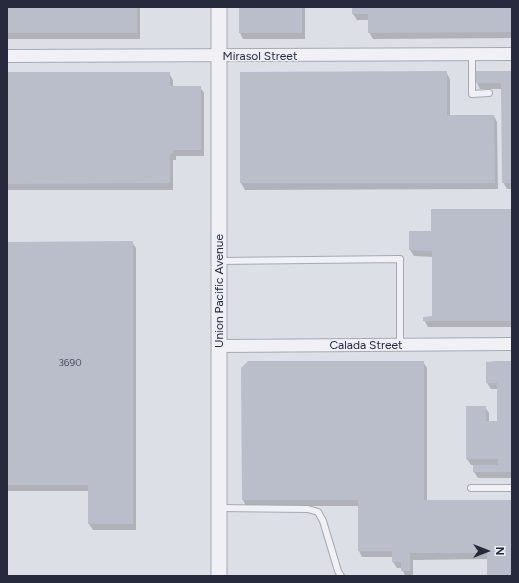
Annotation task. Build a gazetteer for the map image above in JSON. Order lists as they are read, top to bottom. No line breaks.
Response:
{"streets":{"street":["Mirasol Street","Union Pacific Avenue","Calada Street"]},"crossings":[["Mirasol Street","Union Pacific Avenue"],["Union Pacific Avenue","Calada Street"]],"house_numbers":["3690"],"north":"right"}
